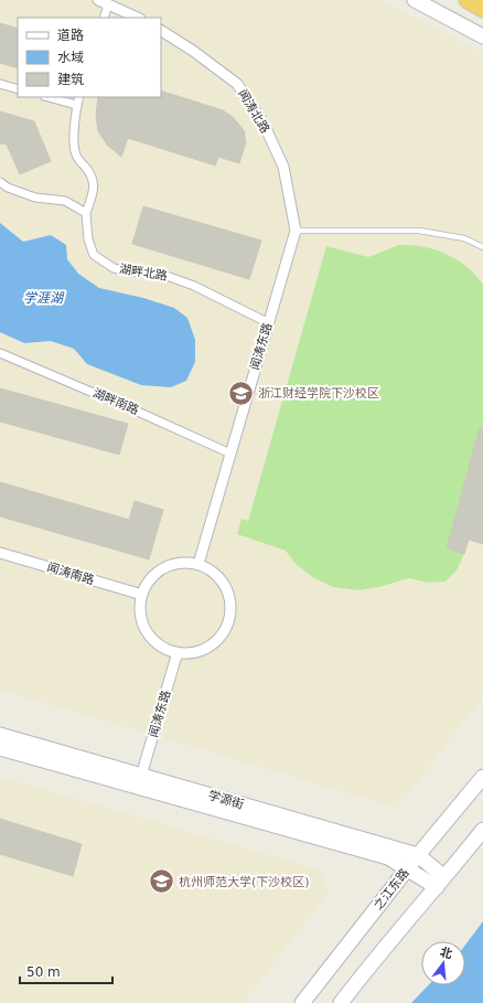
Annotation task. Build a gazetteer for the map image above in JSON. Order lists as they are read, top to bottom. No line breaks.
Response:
{"streets":{"main road":["学源街","之江东路"],"street":["闻涛北路","湖畔北路","闻涛东路","湖畔南路","闻涛南路"]},"crossings":[["闻涛北路","闻涛东路"],["湖畔北路","闻涛东路"],["闻涛东路","湖畔南路"],["闻涛东路","闻涛南路"],["闻涛东路","学源街"],["学源街","之江东路"]],"water":["学涯湖"],"places":{"school or university":["浙江财经学院下沙校区","杭州师范大学(下沙校区)"]},"legend":["道路","水域","建筑"],"scale_bar":"50 m","north":"top"}
